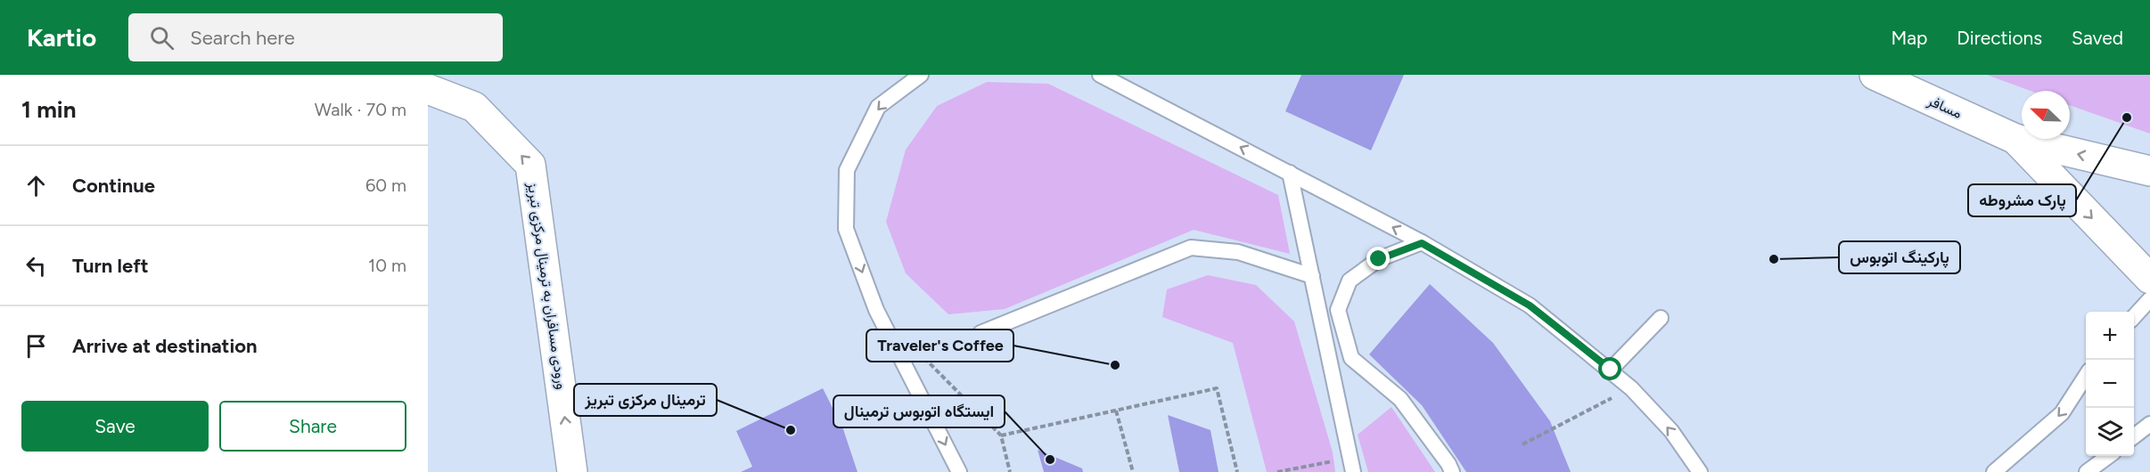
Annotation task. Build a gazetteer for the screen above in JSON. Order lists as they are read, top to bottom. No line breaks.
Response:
{"streets":{"main road":["مسافر","ورودی مسافران به ترمینال مرکزی تبریز"]},"one_way":["ورودی مسافران به ترمینال مرکزی تبریز"],"places":["پارک مشروطه","پارکینگ اتوبوس","Traveler's Coffee","ترمینال مرکزی تبریز","ایستگاه اتوبوس ترمینال"],"north":"top left","page":{"header":"Kartio","search":"Search here","nav":["Map","Directions","Saved"],"heading":["1 min","Walk · 70 m"],"list":[["Continue","60 m"],["Turn left","10 m"],"Arrive at destination"],"map_buttons":["+","−"],"buttons":["Save","Share"]}}
